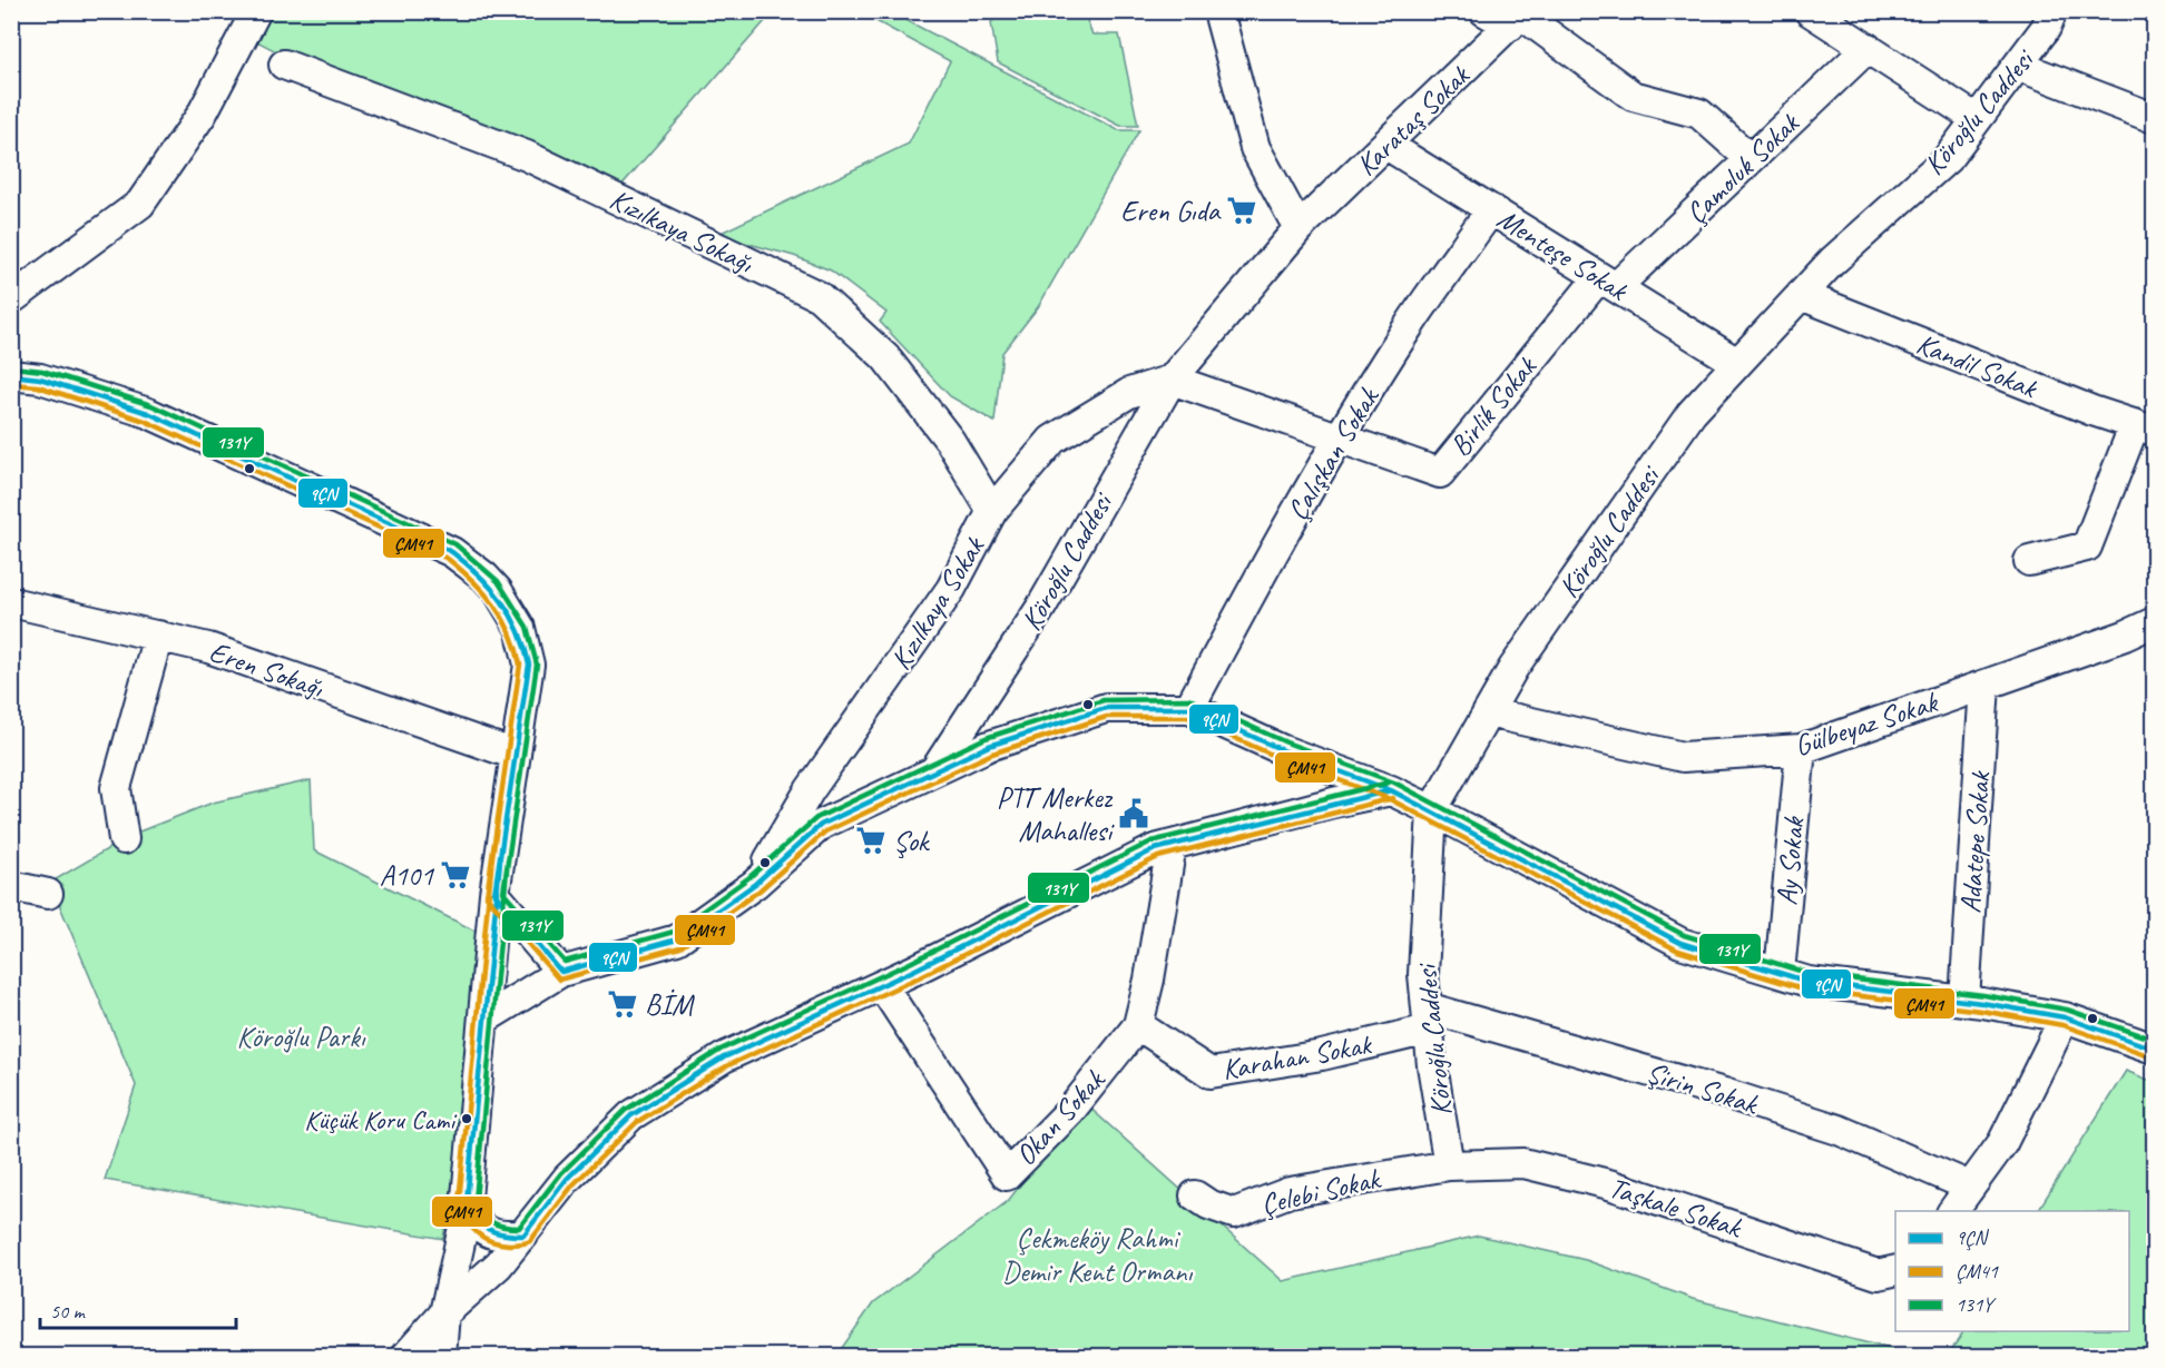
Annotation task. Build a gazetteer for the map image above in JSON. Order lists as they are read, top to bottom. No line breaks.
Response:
{"streets":{"street":["Köroğlu Caddesi","Karataş Sokak","Çamoluk Sokak","Kızılkaya Sokağı","Menteşe Sokak","Kandil Sokak","Birlik Sokak","Çalışkan Sokak","Kızılkaya Sokak","Eren Sokağı","Gülbeyaz Sokak","Adatepe Sokak","Ay Sokak","Karahan Sokak","Şirin Sokak","Okan Sokak","Çelebi Sokak","Taşkale Sokak"]},"crossings":[["Köroğlu Caddesi","Karataş Sokak"],["Köroğlu Caddesi","Menteşe Sokak"],["Köroğlu Caddesi","Kandil Sokak"],["Köroğlu Caddesi","Birlik Sokak"],["Köroğlu Caddesi","Kızılkaya Sokak"],["Köroğlu Caddesi","Gülbeyaz Sokak"],["Köroğlu Caddesi","Karahan Sokak"],["Köroğlu Caddesi","Şirin Sokak"],["Köroğlu Caddesi","Çelebi Sokak"],["Köroğlu Caddesi","Taşkale Sokak"],["Karataş Sokak","Menteşe Sokak"],["Çamoluk Sokak","Menteşe Sokak"],["Çamoluk Sokak","Birlik Sokak"],["Kızılkaya Sokağı","Kızılkaya Sokak"],["Menteşe Sokak","Birlik Sokak"],["Menteşe Sokak","Çalışkan Sokak"],["Birlik Sokak","Çalışkan Sokak"],["Birlik Sokak","Kızılkaya Sokak"],["Gülbeyaz Sokak","Adatepe Sokak"],["Gülbeyaz Sokak","Ay Sokak"],["Karahan Sokak","Şirin Sokak"],["Karahan Sokak","Okan Sokak"],["Çelebi Sokak","Taşkale Sokak"]],"parks":["Köroğlu Parkı","Çekmeköy Rahmi Demir Kent Ormanı"],"places":{"supermarket":["Eren Gıda","Şok","A101","BİM"],"public building":["PTT Merkez Mahallesi"],"other":["Küçük Koru Cami"]},"lines":["transit line 131Y","transit line 9ÇN","transit line ÇM41"],"legend":["9ÇN","ÇM41","131Y"],"scale_bar":"50 m"}
